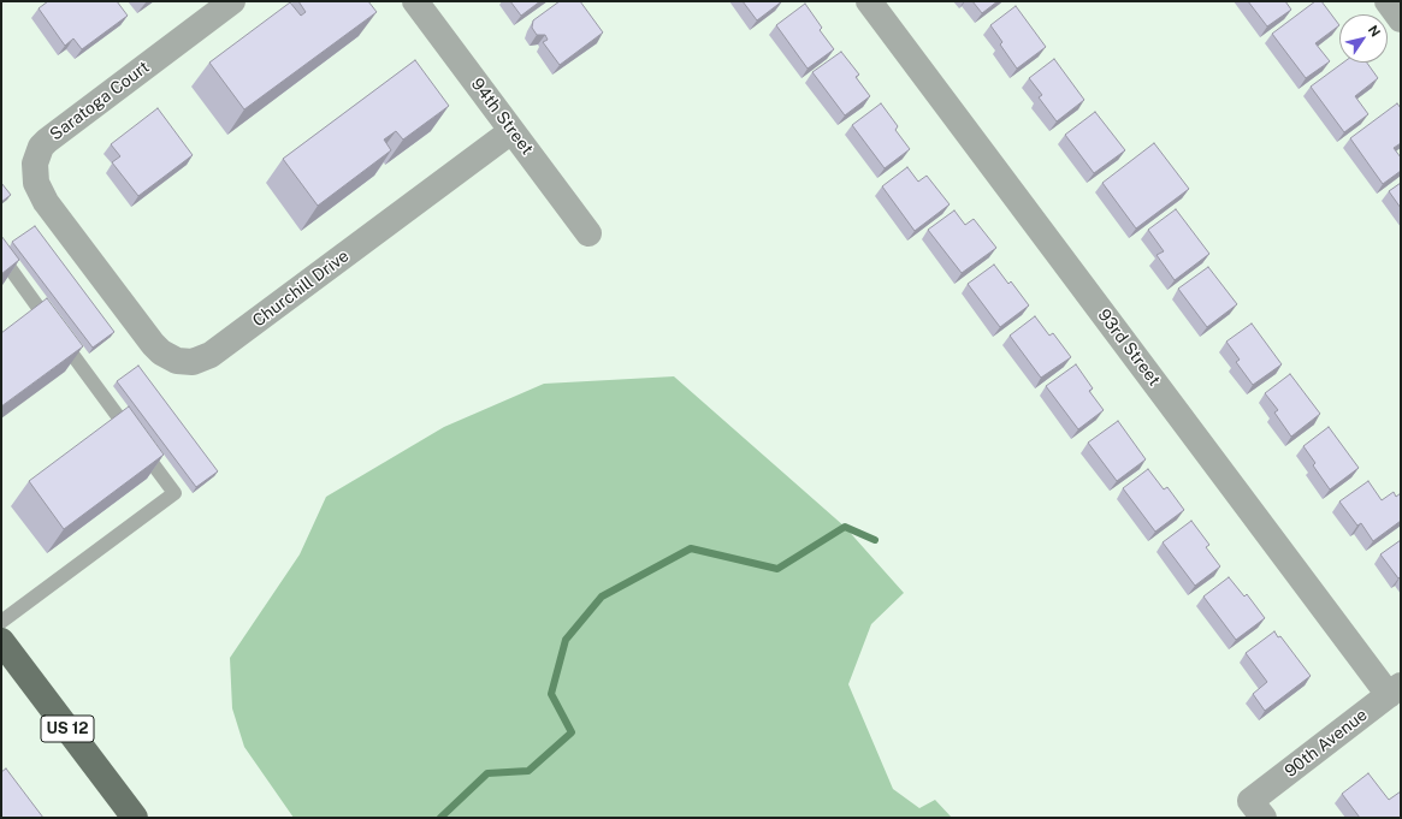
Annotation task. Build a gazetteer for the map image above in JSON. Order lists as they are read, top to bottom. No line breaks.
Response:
{"streets":{"main road":["US 12"],"street":["Saratoga Court","94th Street","Churchill Drive","93rd Street","90th Avenue"]},"crossings":[["Saratoga Court","Churchill Drive"],["94th Street","Churchill Drive"],["93rd Street","90th Avenue"]],"north":"top right"}
